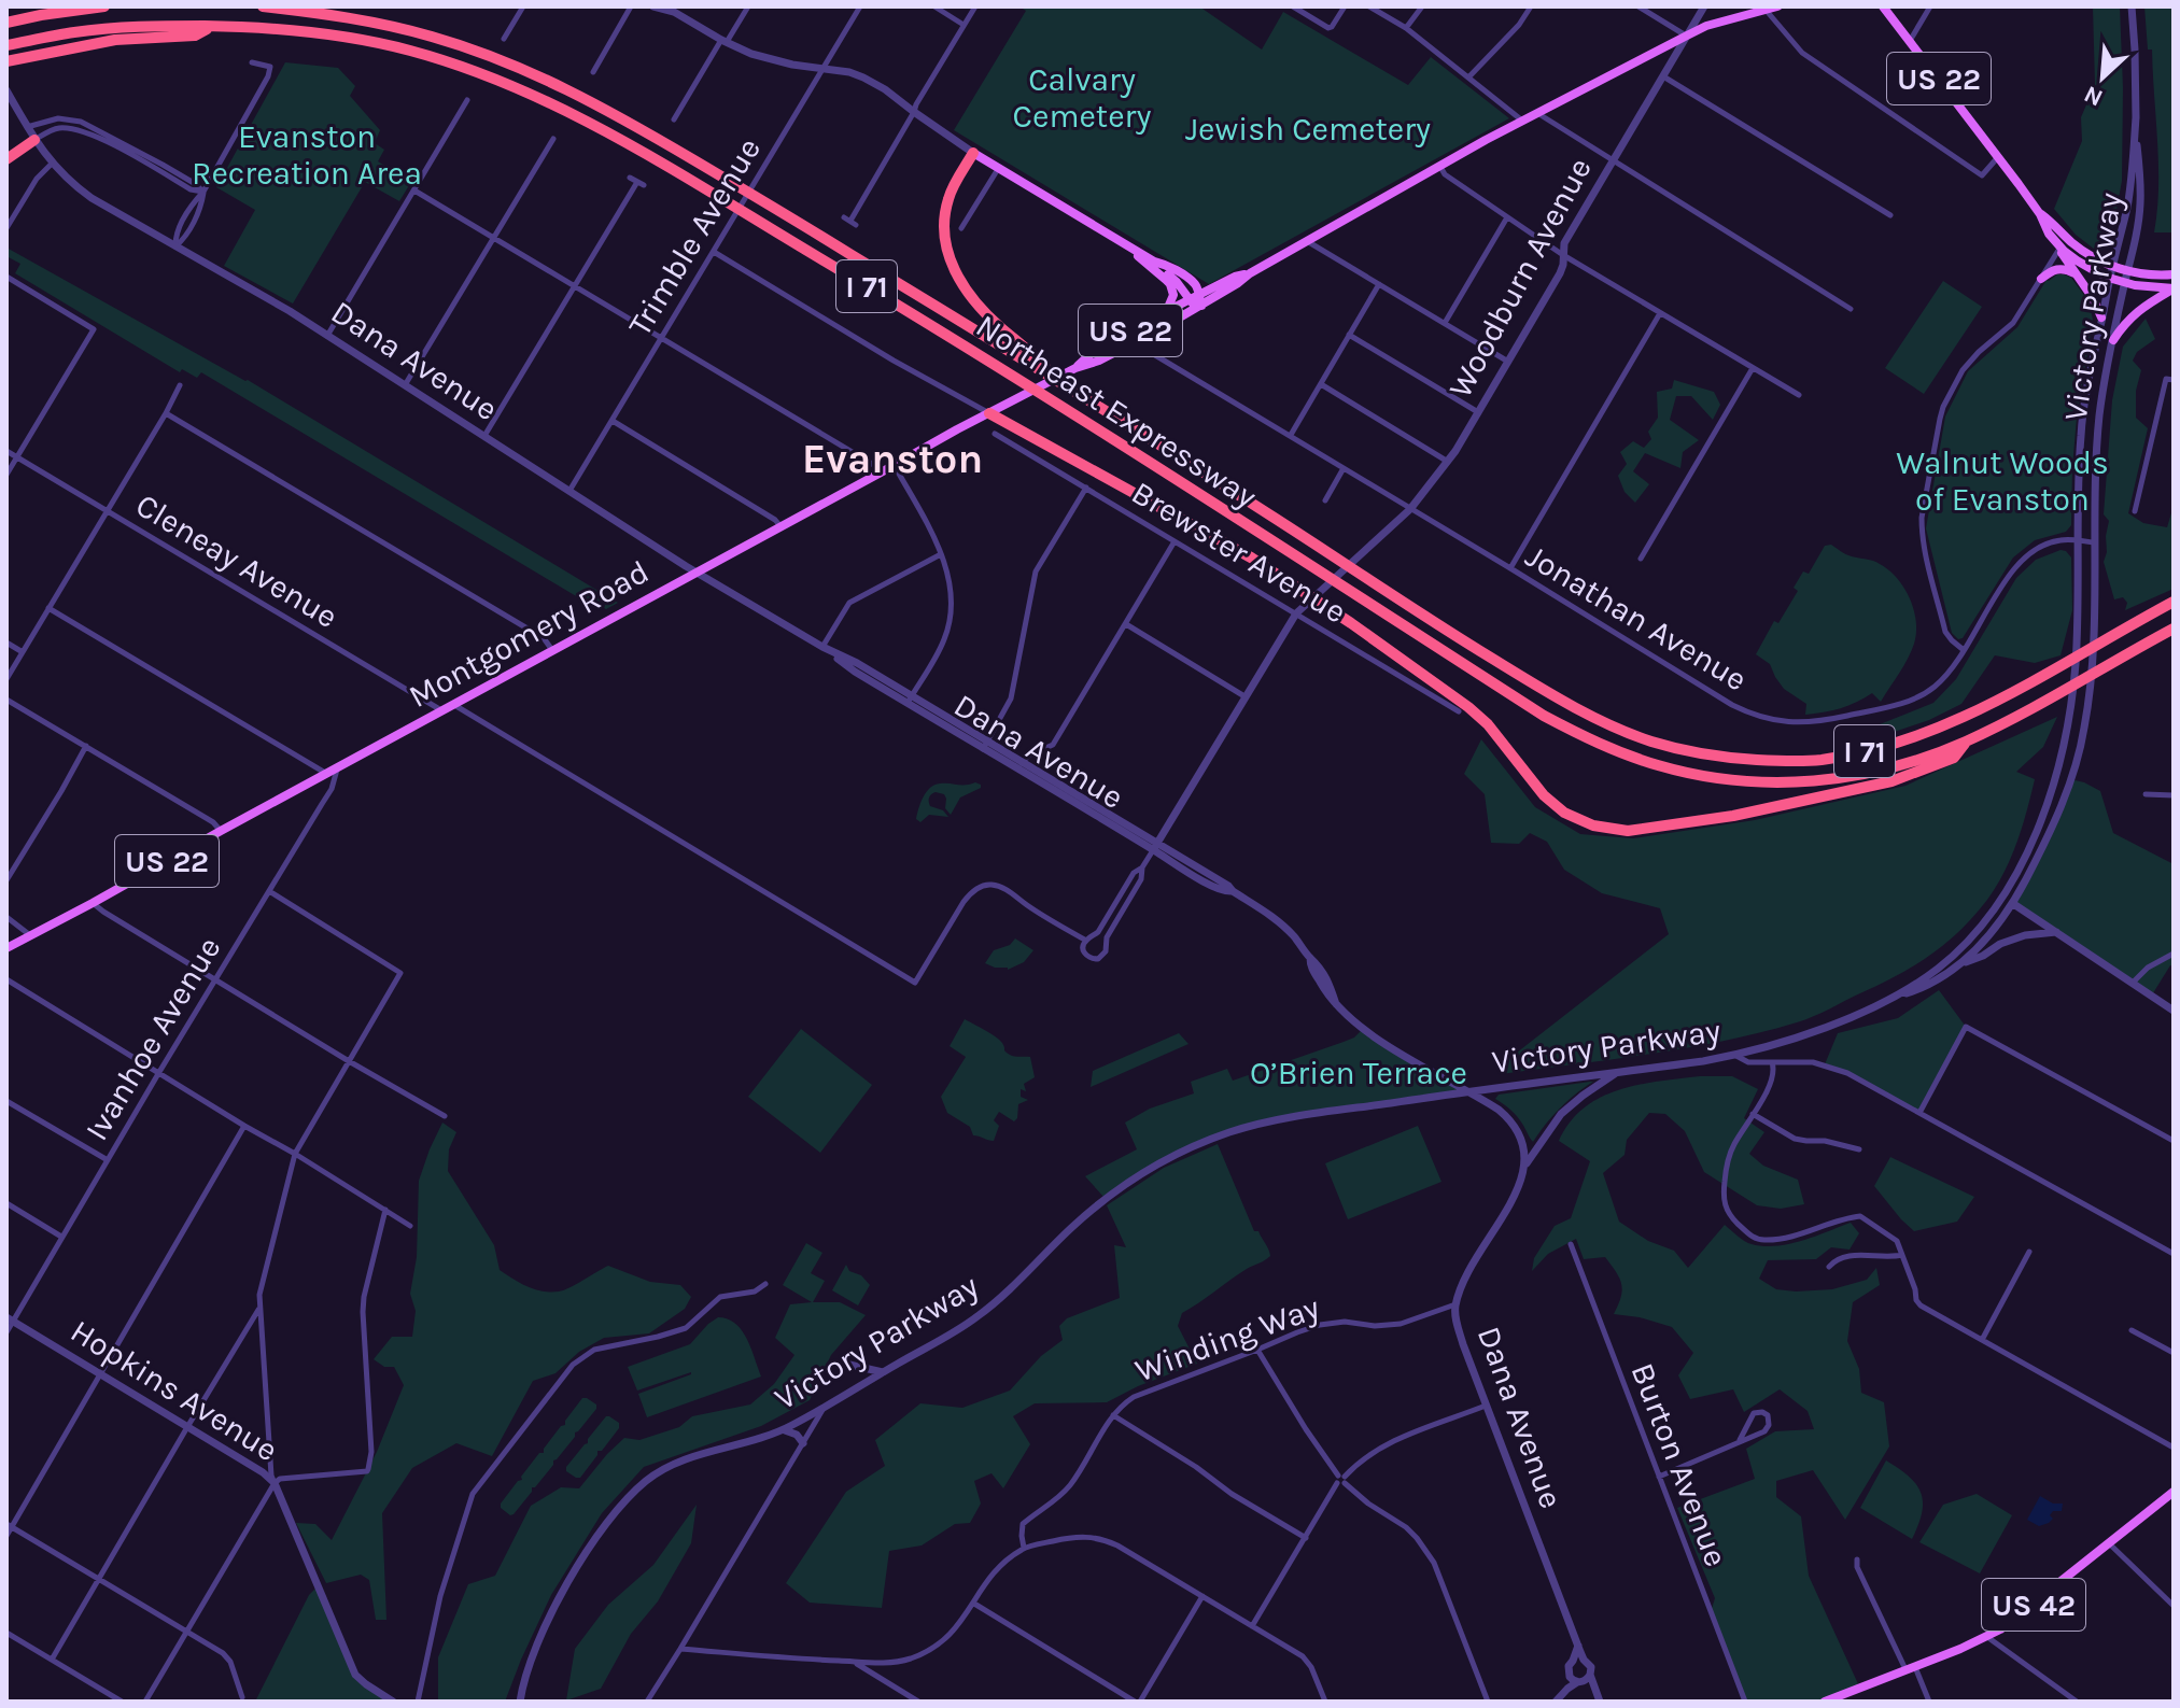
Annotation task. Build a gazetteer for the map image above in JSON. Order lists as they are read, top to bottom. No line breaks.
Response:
{"streets":{"highway":["I 71","Northeast Expressway"],"main road":["US 22","Montgomery Road","US 42"],"street":["Trimble Avenue","Woodburn Avenue","Victory Parkway","Dana Avenue","Brewster Avenue","Cleneay Avenue","Jonathan Avenue","Ivanhoe Avenue","Winding Way","Hopkins Avenue","Burton Avenue"]},"crossings":[["US 22","Woodburn Avenue"],["US 22","Victory Parkway"],["US 22","Montgomery Road"],["Trimble Avenue","Dana Avenue"],["Woodburn Avenue","Dana Avenue"],["Woodburn Avenue","Brewster Avenue"],["Woodburn Avenue","Jonathan Avenue"],["Woodburn Avenue","Montgomery Road"],["Victory Parkway","Dana Avenue"],["Victory Parkway","Jonathan Avenue"],["Dana Avenue","Montgomery Road"],["Dana Avenue","Winding Way"],["Cleneay Avenue","Montgomery Road"],["Jonathan Avenue","Montgomery Road"],["Montgomery Road","Ivanhoe Avenue"],["Ivanhoe Avenue","Hopkins Avenue"]],"districts":["Evanston"],"parks":["Calvary Cemetery","Jewish Cemetery","Evanston Recreation Area","Walnut Woods of Evanston","O’Brien Terrace"],"north":"bottom left"}
